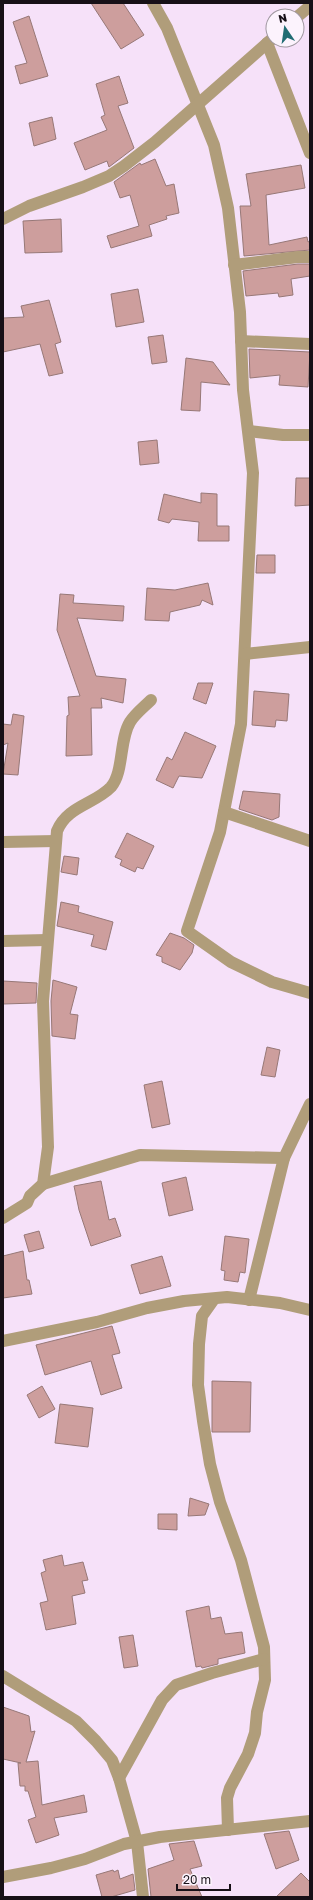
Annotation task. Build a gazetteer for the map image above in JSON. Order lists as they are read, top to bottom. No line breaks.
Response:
{"scale_bar":"20 m","north":"top"}
